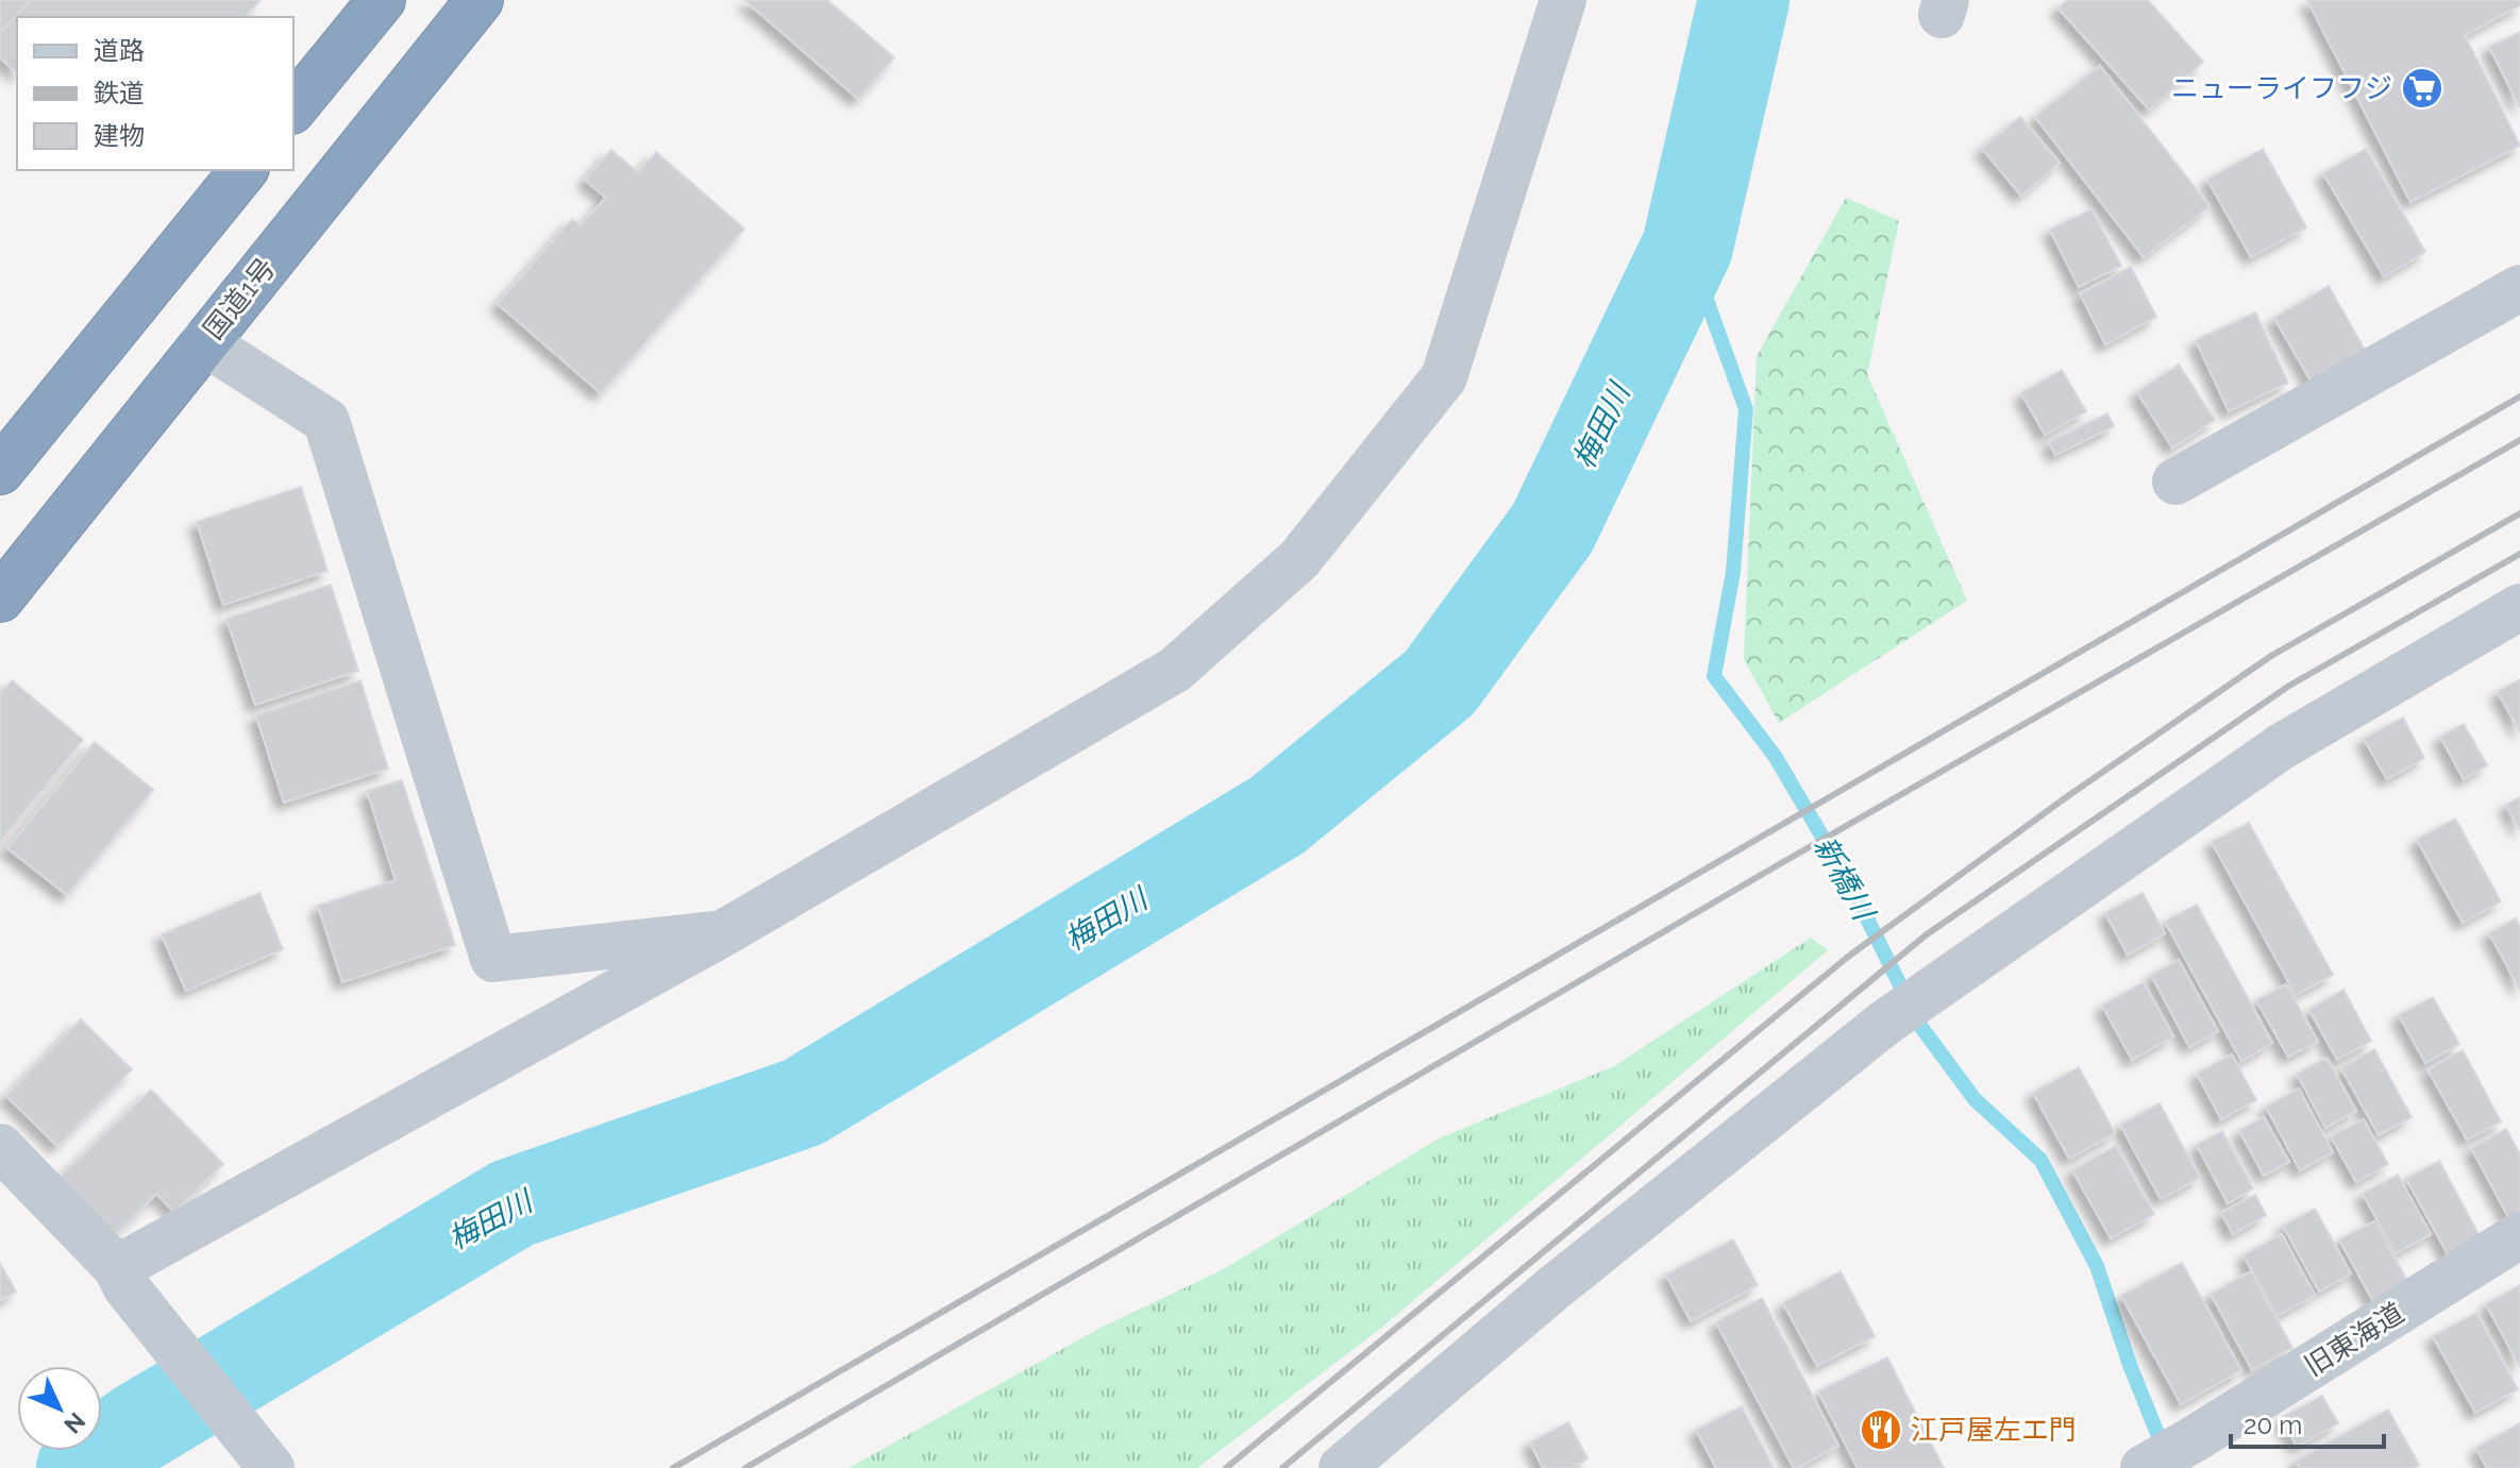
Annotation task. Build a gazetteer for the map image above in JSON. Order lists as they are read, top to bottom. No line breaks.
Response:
{"streets":{"highway":["国道1号"],"street":["旧東海道"]},"water":["梅田川","新橋川"],"places":{"supermarket":["ニューライフフジ"],"restaurant":["江戸屋左エ門"]},"legend":["道路","鉄道","建物"],"scale_bar":"20 m","north":"bottom right"}
